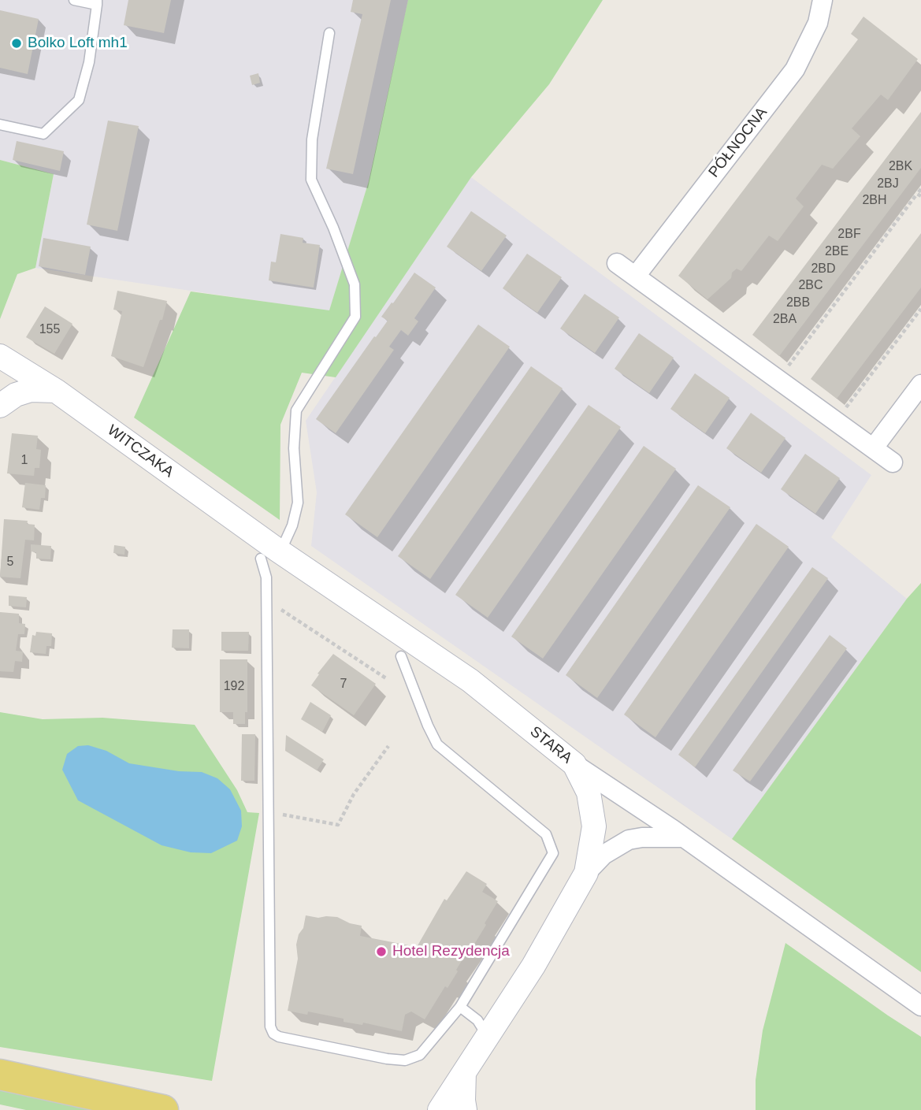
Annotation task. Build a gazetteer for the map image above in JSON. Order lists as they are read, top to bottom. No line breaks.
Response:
{"streets":{"street":["PÓŁNOCNA","WITCZAKA","STARA"]},"crossings":[["WITCZAKA","STARA"]],"places":["Bolko Loft mh1","Hotel Rezydencja"],"house_numbers":["2BK","2BJ","2BH","2BF","2BE","2BD","2BC","2BB","2BA","155","1","5","7","192"]}
